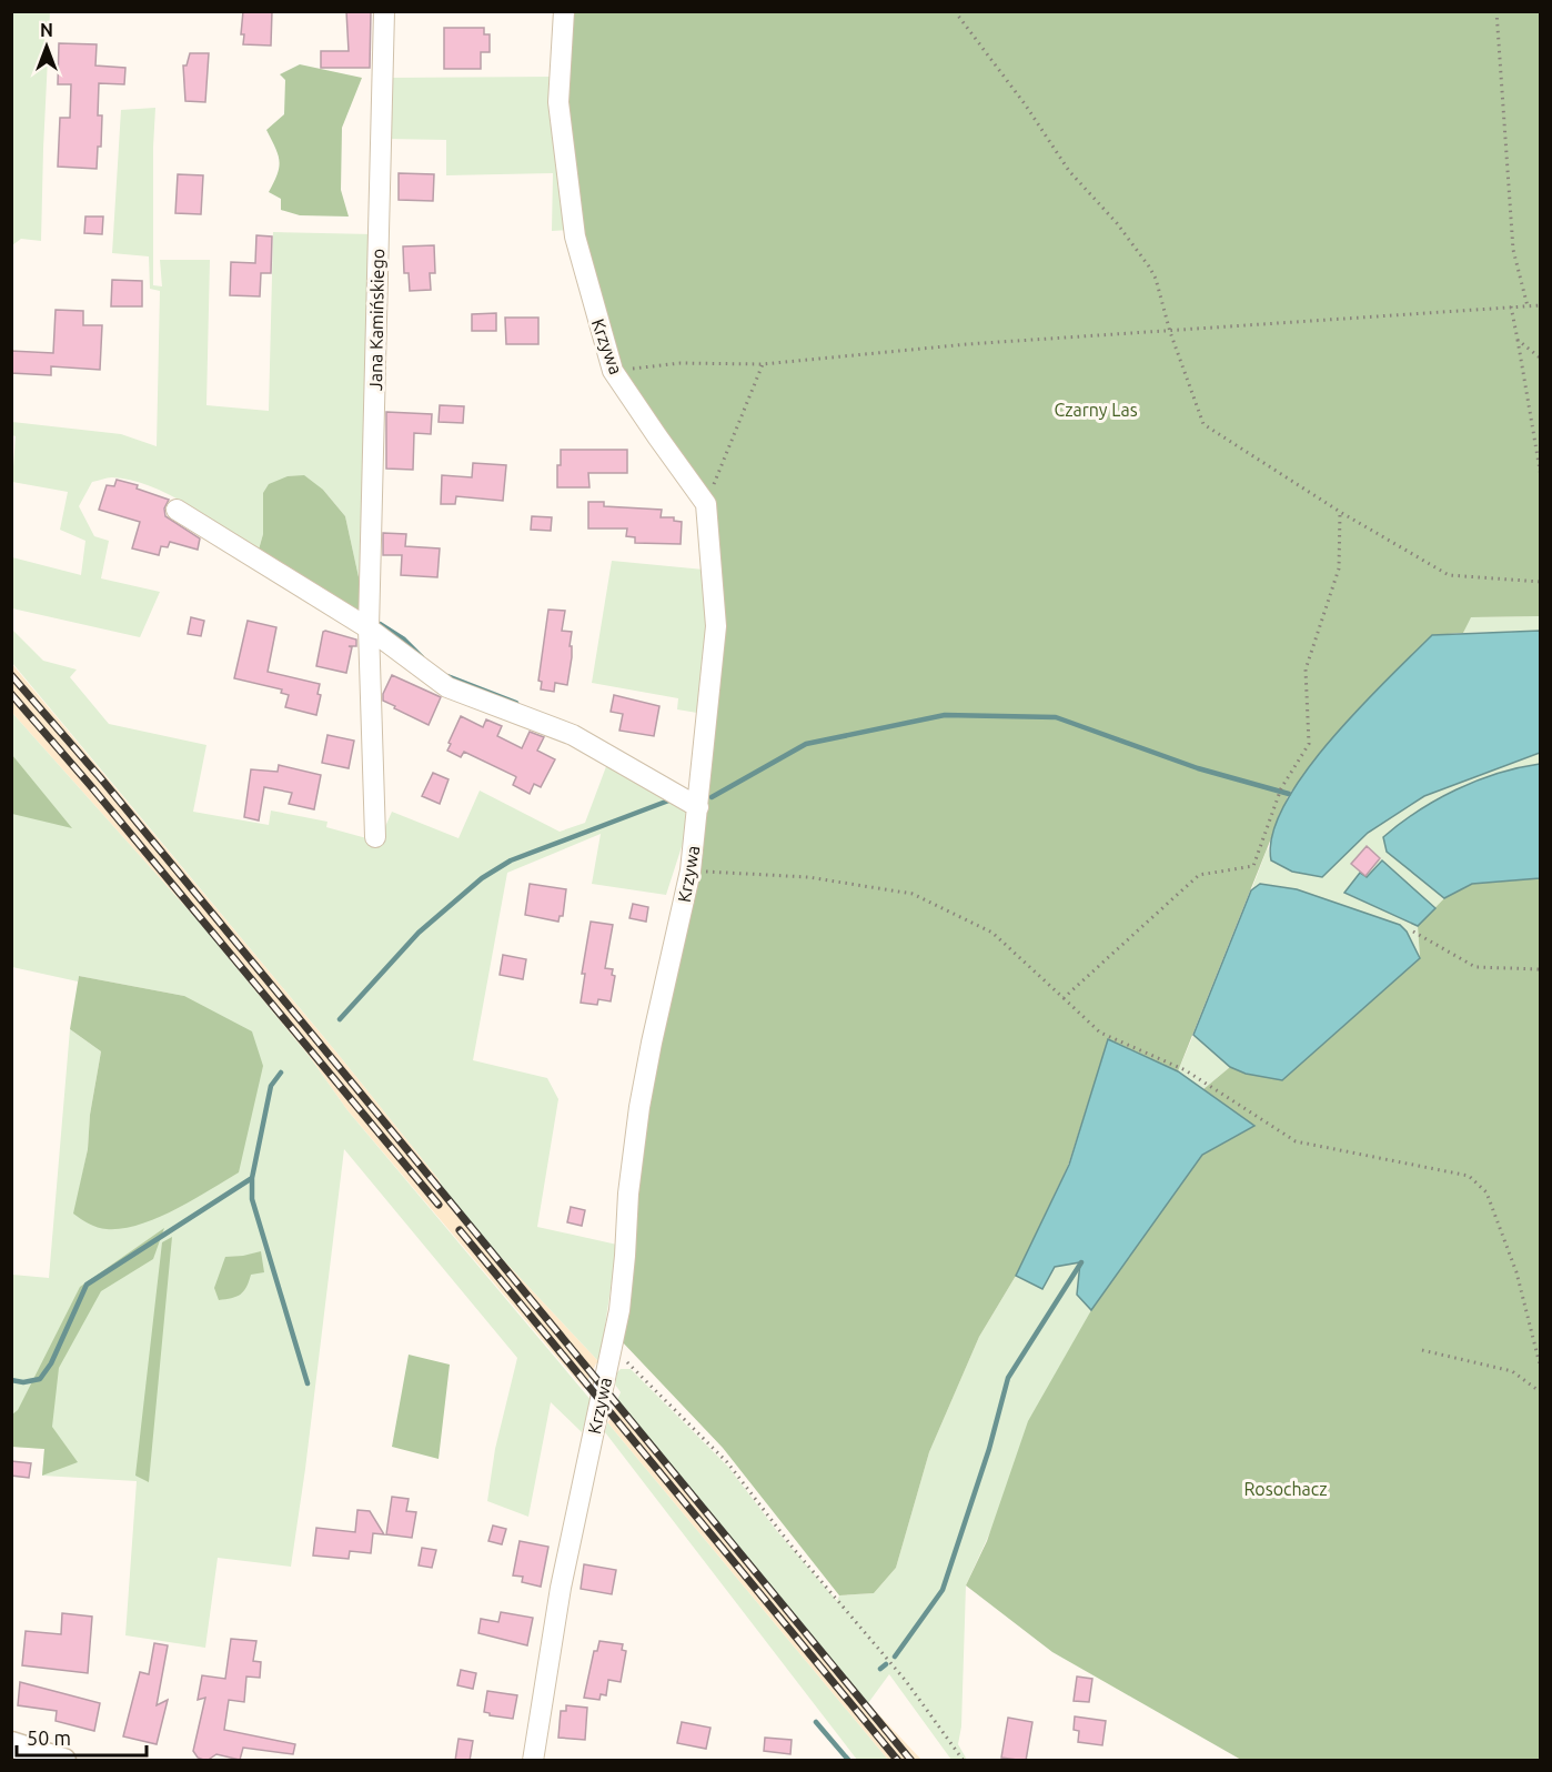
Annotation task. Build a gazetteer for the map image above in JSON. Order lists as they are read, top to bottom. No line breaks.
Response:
{"streets":{"street":["Jana Kamińskiego","Krzywa"]},"parks":["Czarny Las","Rosochacz"],"scale_bar":"50 m","north":"top"}
